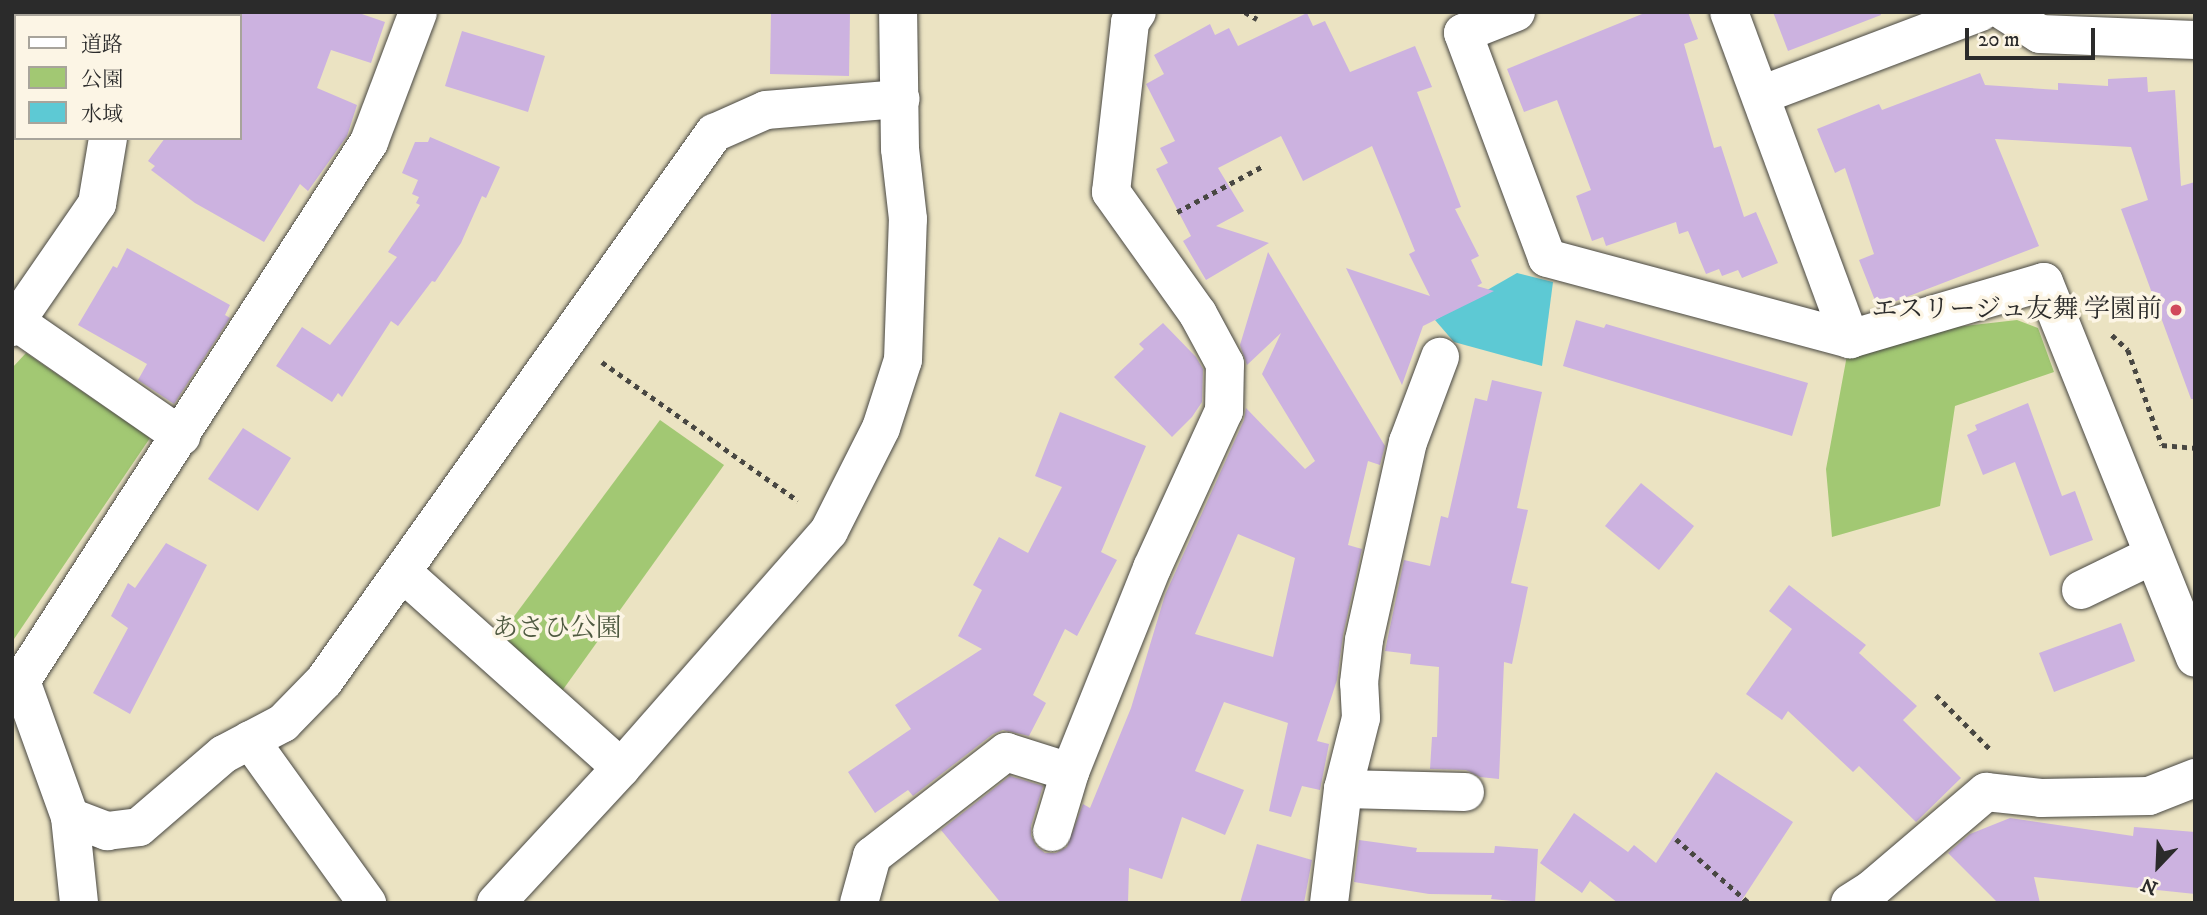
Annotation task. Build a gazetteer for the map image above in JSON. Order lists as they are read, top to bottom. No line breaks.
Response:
{"parks":["あさひ公園"],"places":["エスリージュ友舞 学園前"],"legend":["道路","公園","水域"],"scale_bar":"20 m","north":"bottom left"}
